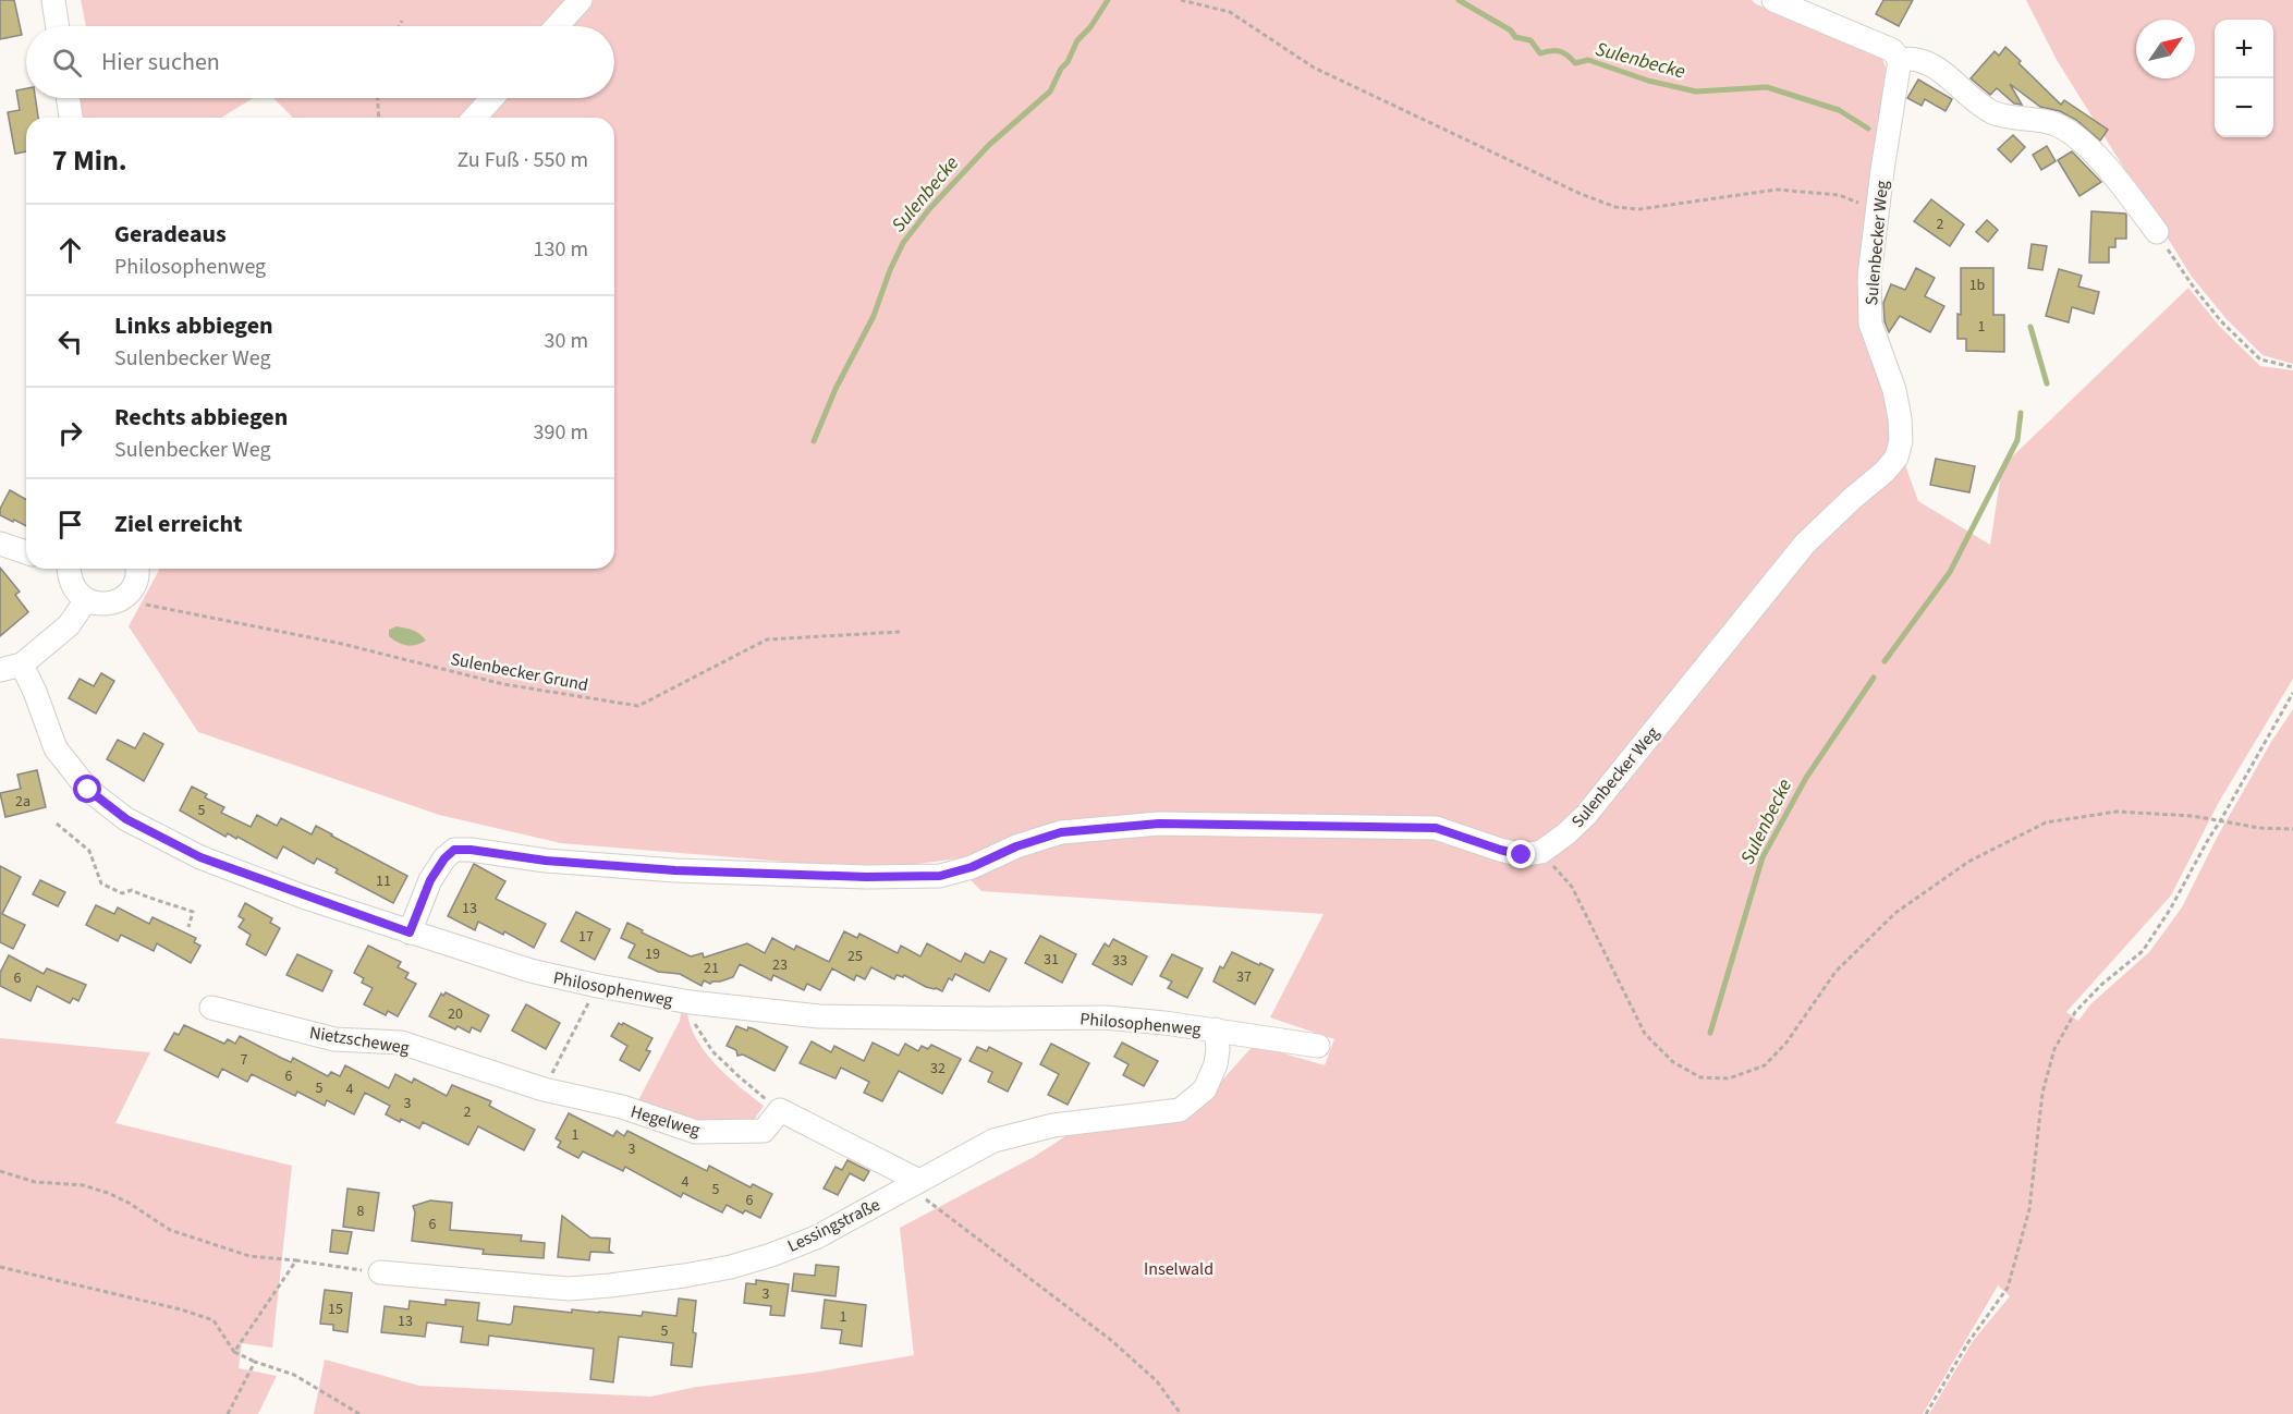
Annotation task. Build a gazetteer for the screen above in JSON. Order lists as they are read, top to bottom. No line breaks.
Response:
{"streets":{"street":["Sulenbecker Weg","Philosophenweg","Nietzscheweg","Hegelweg","Lessingstraße"],"path":["Sulenbecker Grund"]},"crossings":[["Philosophenweg","Lessingstraße"],["Nietzscheweg","Hegelweg"]],"water":["Sulenbecke"],"parks":["Inselwald"],"house_numbers":["2","1b","1","2a","5","11","13","17","19","25","31","33","23","21","37","6","20","7","32","6","5","4","3","2","1","3","4","5","6","8","6","3","15","1","13","5"],"north":"top right","page":{"map_buttons":["+","−"],"search":"Hier suchen","heading":["7 Min.","Zu Fuß · 550 m"],"list":[["Geradeaus","Philosophenweg","130 m"],["Links abbiegen","Sulenbecker Weg","30 m"],["Rechts abbiegen","Sulenbecker Weg","390 m"],"Ziel erreicht"]}}
